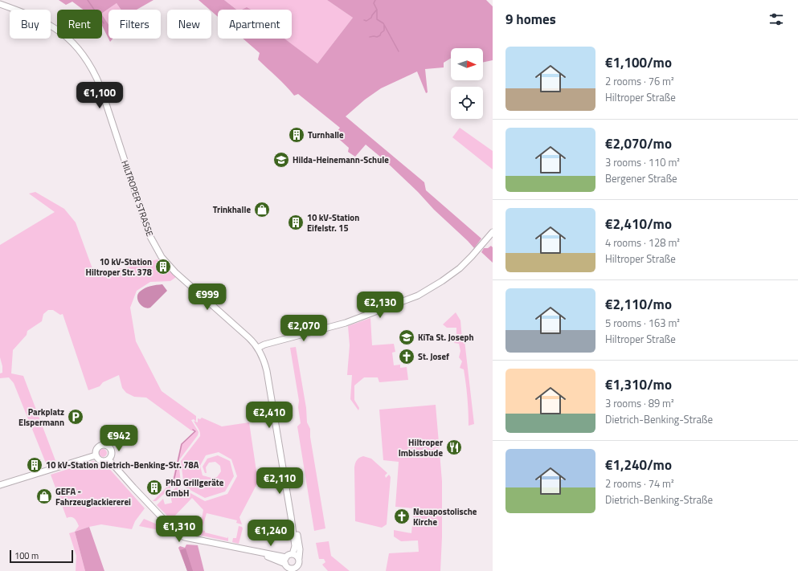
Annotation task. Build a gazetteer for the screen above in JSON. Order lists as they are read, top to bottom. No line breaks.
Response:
{"streets":{"street":["HILTROPER STRASSE"]},"places":{"building":["Turnhalle","10 kV-Station Eifelstr. 15","10 kV-Station Hiltroper Str. 378","10 kV-Station Dietrich-Benking-Str. 78A","PhD Grillgeräte GmbH"],"school or university":["Hilda-Heinemann-Schule","KiTa St. Joseph"],"shop":["Trinkhalle","GEFA - Fahrzeuglackiererei"],"church":["St. Josef","Neuapostolische Kirche"],"parking":["Parkplatz Elspermann"],"restaurant":["Hiltroper Imbissbude"]},"scale_bar":"100 m","north":"right","page":{"heading":"9 homes","chip":["Buy","Rent","Filters","New","Apartment"],"list":[{"name":"€1,100/mo","note":"2 rooms · 76 m² · Hiltroper Straße"},{"name":"€2,070/mo","note":"3 rooms · 110 m² · Bergener Straße"},{"name":"€2,410/mo","note":"4 rooms · 128 m² · Hiltroper Straße"},{"name":"€2,110/mo","note":"5 rooms · 163 m² · Hiltroper Straße"},{"name":"€1,310/mo","note":"3 rooms · 89 m² · Dietrich-Benking-Straße"},{"name":"€1,240/mo","note":"2 rooms · 74 m² · Dietrich-Benking-Straße"}],"price":["€1,100","€999","€2,130","€2,070","€2,410","€942","€2,110","€1,310","€1,240"],"scale":"100 m"}}
